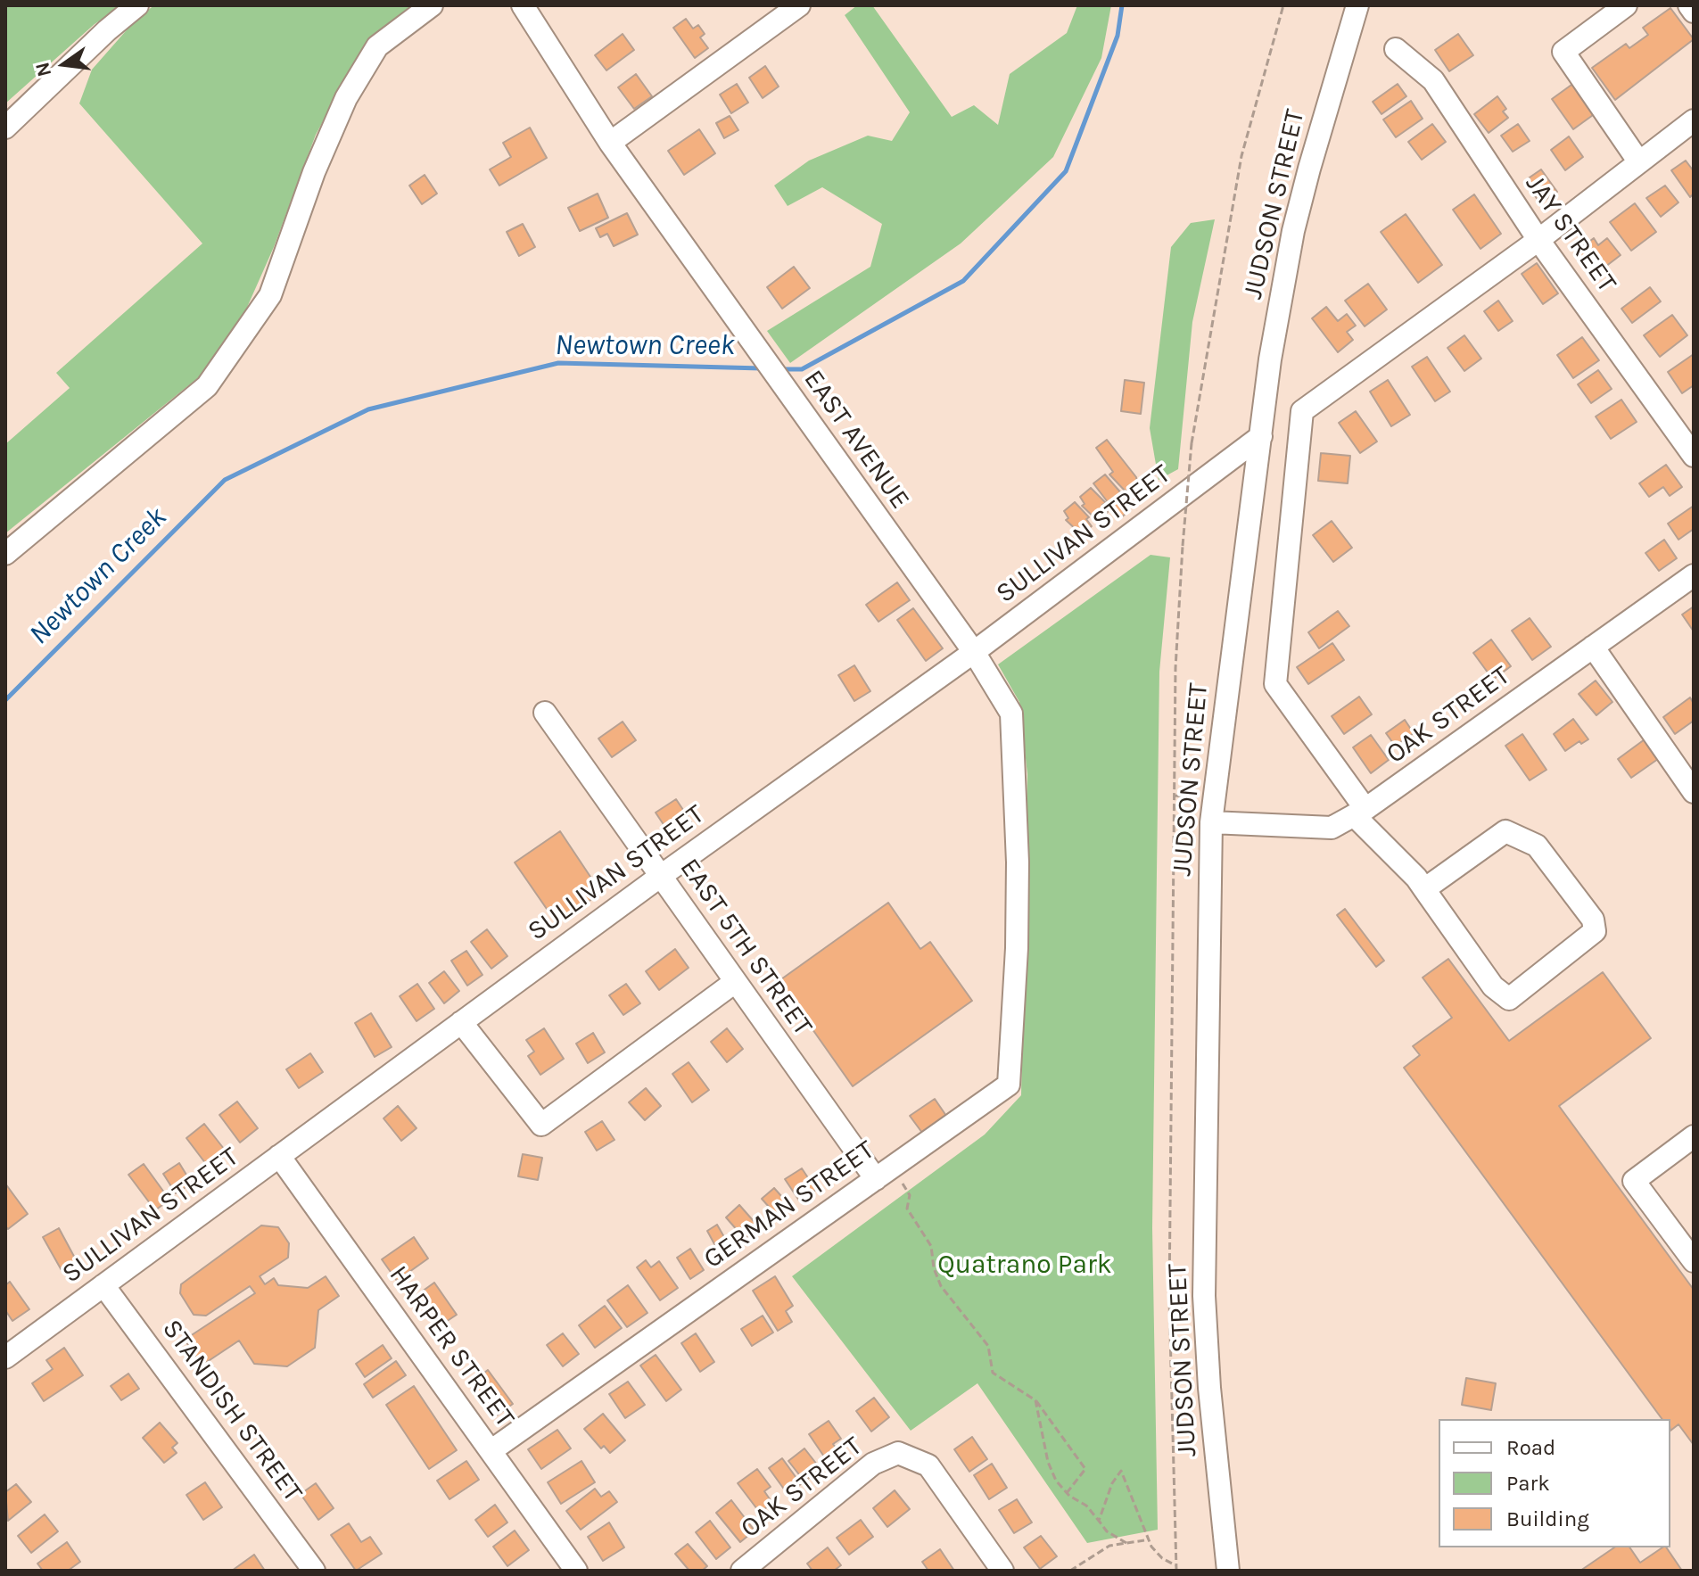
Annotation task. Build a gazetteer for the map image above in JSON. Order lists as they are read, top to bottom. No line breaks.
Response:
{"streets":{"street":["JUDSON STREET","JAY STREET","EAST AVENUE","SULLIVAN STREET","OAK STREET","EAST 5TH STREET","GERMAN STREET","HARPER STREET","STANDISH STREET"]},"crossings":[["JUDSON STREET","SULLIVAN STREET"],["JUDSON STREET","OAK STREET"],["EAST AVENUE","SULLIVAN STREET"],["EAST AVENUE","GERMAN STREET"],["SULLIVAN STREET","EAST 5TH STREET"],["SULLIVAN STREET","HARPER STREET"],["SULLIVAN STREET","STANDISH STREET"],["EAST 5TH STREET","GERMAN STREET"],["GERMAN STREET","HARPER STREET"]],"water":["Newtown Creek"],"parks":["Quatrano Park"],"legend":["Road","Park","Building"],"north":"left"}
